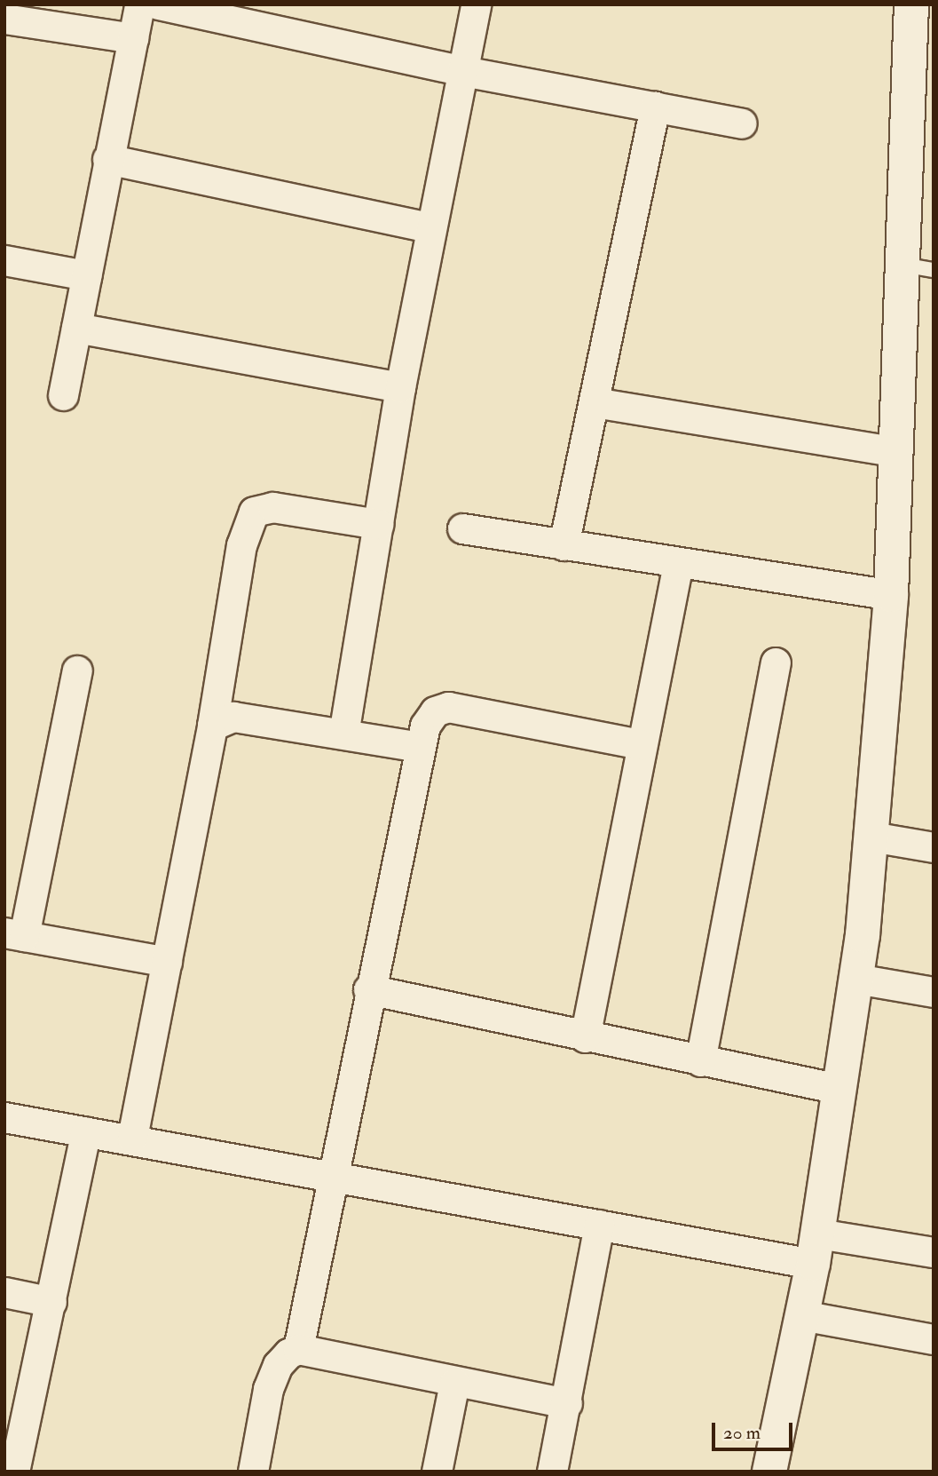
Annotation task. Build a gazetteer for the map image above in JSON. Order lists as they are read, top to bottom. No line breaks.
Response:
{"scale_bar":"20 m"}
